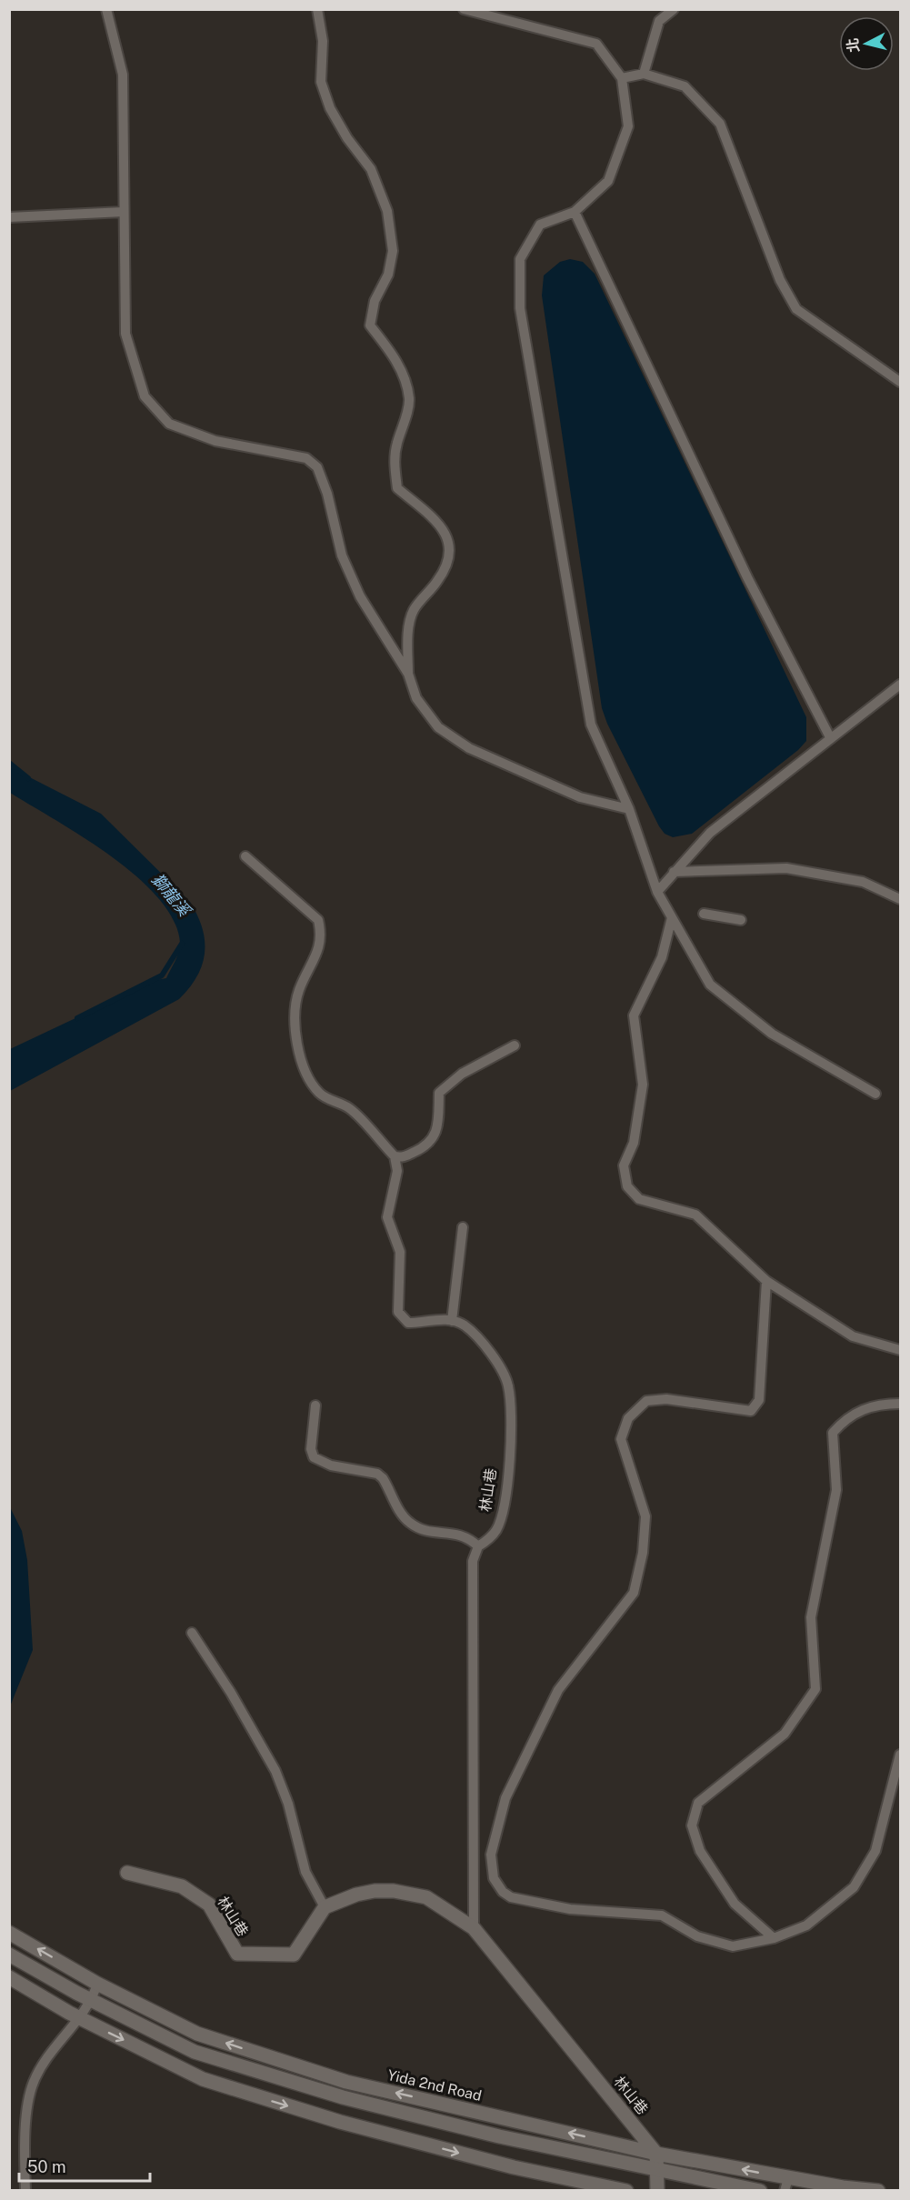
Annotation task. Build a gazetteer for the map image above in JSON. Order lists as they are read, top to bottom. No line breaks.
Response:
{"streets":{"street":["林山巷","Yida 2nd Road"]},"crossings":[["林山巷","Yida 2nd Road"]],"water":["獅龍溪"],"scale_bar":"50 m","north":"left"}
